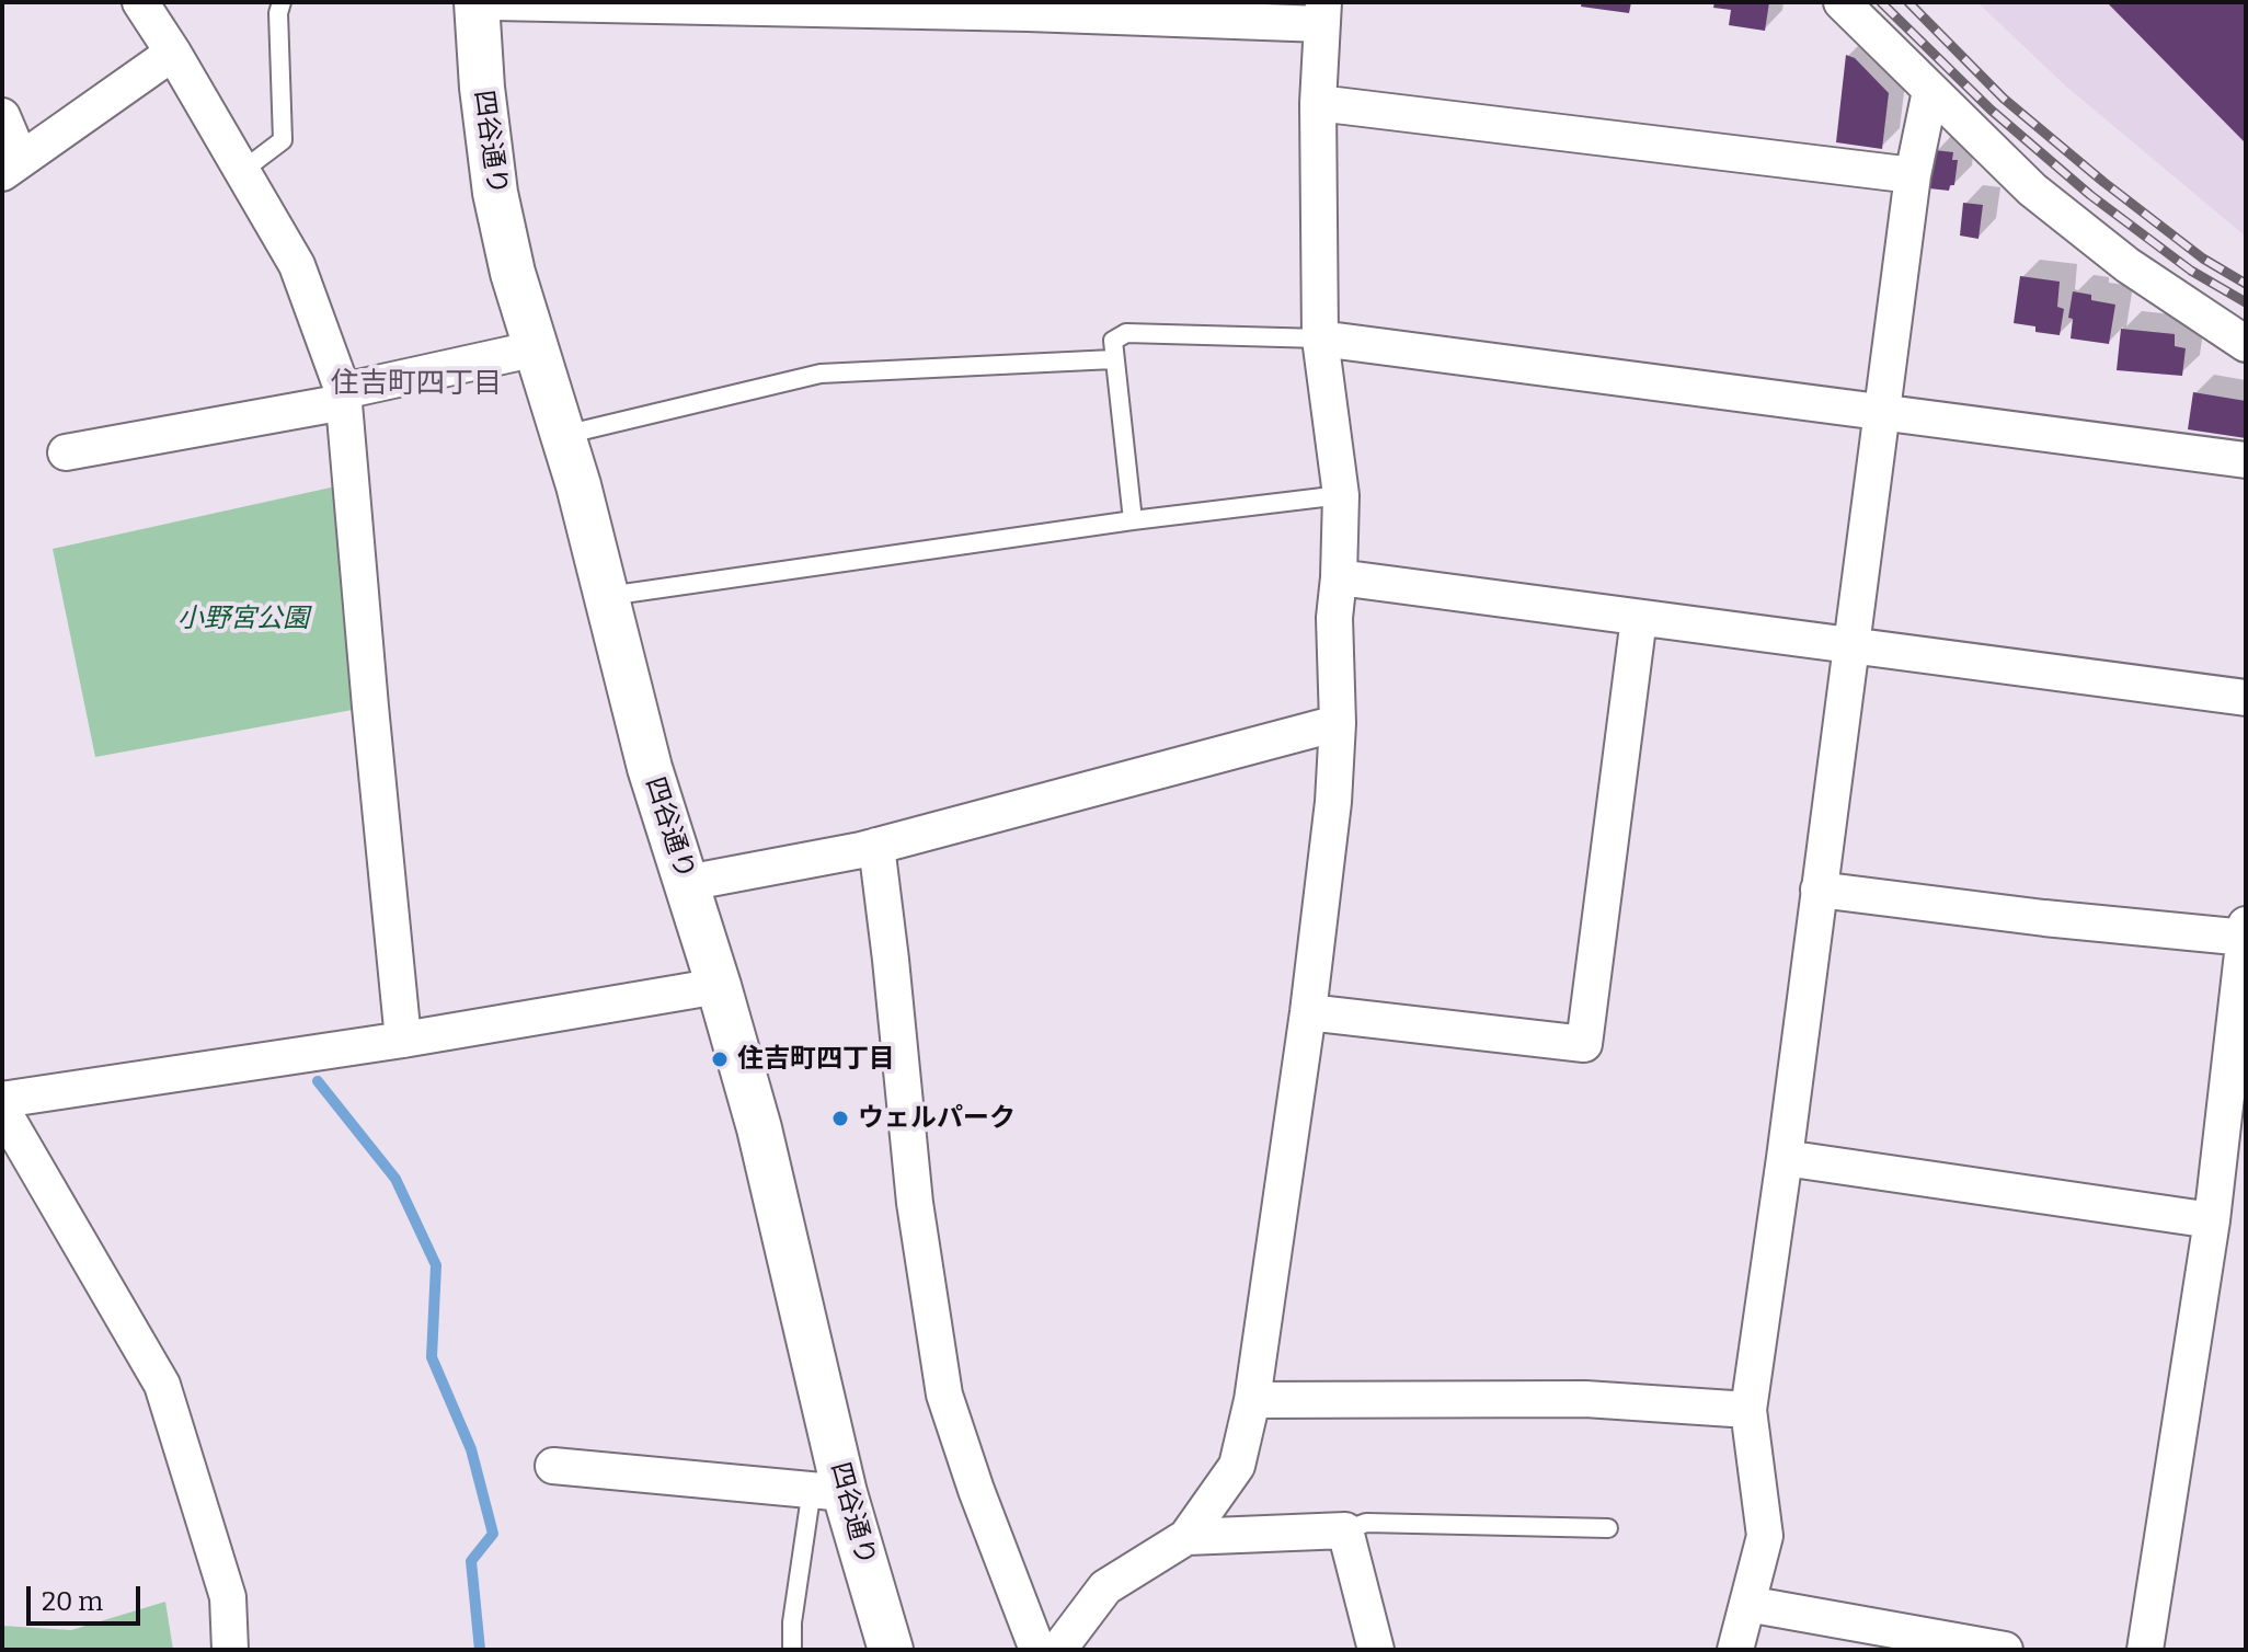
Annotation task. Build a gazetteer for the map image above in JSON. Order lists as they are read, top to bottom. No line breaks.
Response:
{"streets":{"street":["四谷通り"]},"districts":["住吉町四丁目"],"parks":["小野宮公園"],"places":["住吉町四丁目","ウェルパーク"],"scale_bar":"20 m"}
